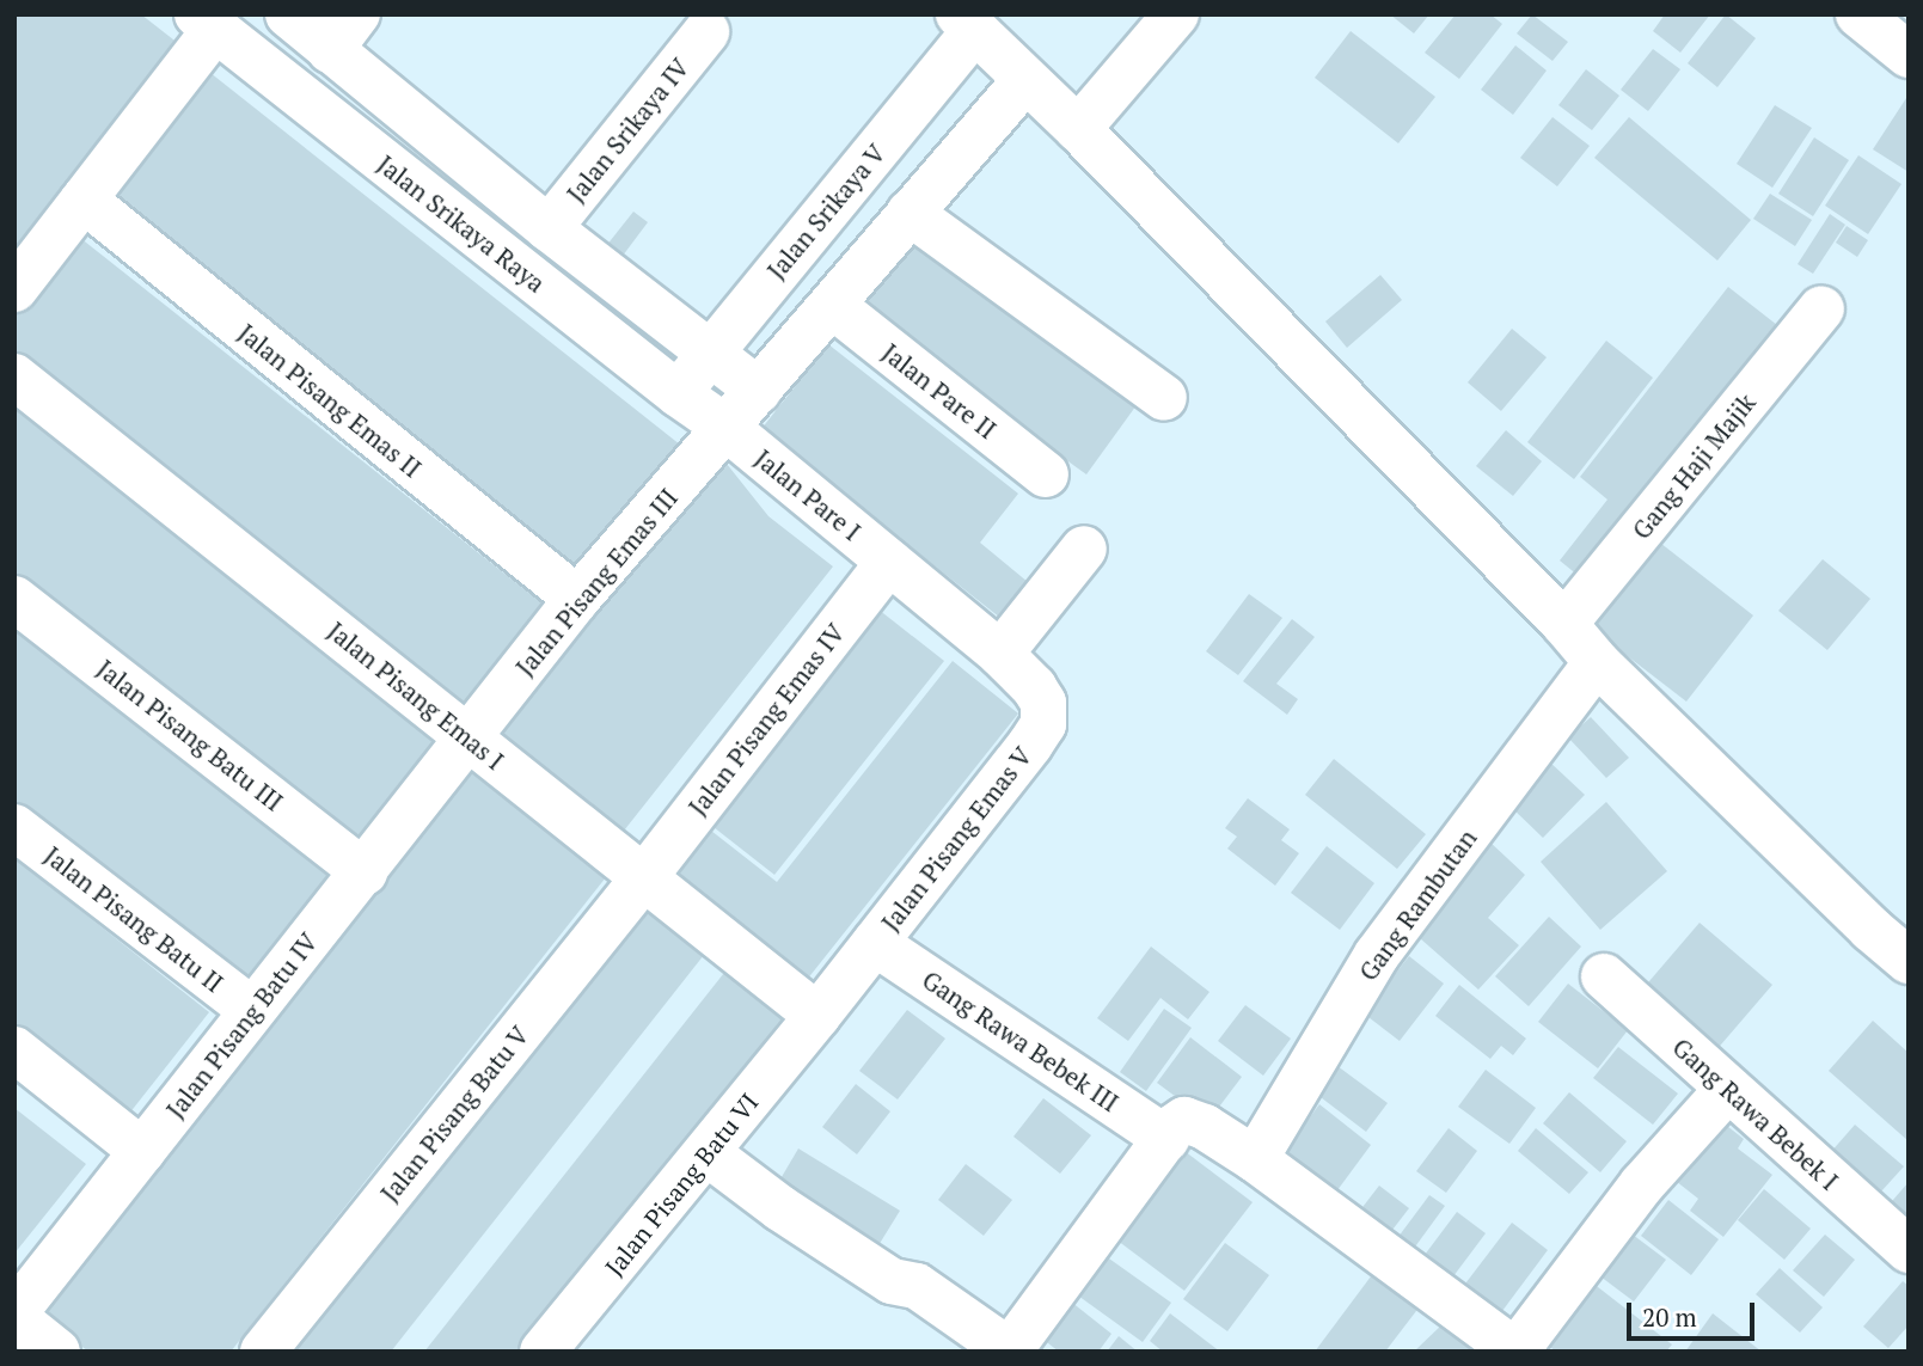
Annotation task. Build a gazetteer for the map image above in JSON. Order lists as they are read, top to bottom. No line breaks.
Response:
{"streets":{"street":["Jalan Srikaya IV","Jalan Srikaya V","Jalan Srikaya Raya","Jalan Pare II","Jalan Pisang Emas II","Gang Haji Majik","Jalan Pare I","Jalan Pisang Emas III","Jalan Pisang Emas I","Jalan Pisang Emas IV","Jalan Pisang Batu III","Jalan Pisang Emas V","Gang Rambutan","Jalan Pisang Batu II","Jalan Pisang Batu IV","Gang Rawa Bebek III","Jalan Pisang Batu V","Gang Rawa Bebek I","Jalan Pisang Batu VI"]},"crossings":[["Jalan Srikaya IV","Jalan Srikaya Raya"],["Jalan Srikaya V","Jalan Srikaya Raya"],["Jalan Srikaya Raya","Jalan Pare I"],["Jalan Srikaya Raya","Jalan Pisang Emas III"],["Jalan Pisang Emas II","Jalan Pisang Emas III"],["Jalan Pare I","Jalan Pisang Emas III"],["Jalan Pare I","Jalan Pisang Emas IV"],["Jalan Pare I","Jalan Pisang Emas V"],["Jalan Pisang Emas III","Jalan Pisang Emas I"],["Jalan Pisang Emas III","Jalan Pisang Batu IV"],["Jalan Pisang Emas I","Jalan Pisang Emas IV"],["Jalan Pisang Emas I","Jalan Pisang Emas V"],["Jalan Pisang Emas I","Jalan Pisang Batu IV"],["Jalan Pisang Emas I","Jalan Pisang Batu V"],["Jalan Pisang Emas I","Jalan Pisang Batu VI"],["Jalan Pisang Emas IV","Jalan Pisang Emas V"],["Jalan Pisang Emas IV","Jalan Pisang Batu V"],["Jalan Pisang Batu III","Jalan Pisang Batu IV"],["Jalan Pisang Emas V","Gang Rawa Bebek III"],["Jalan Pisang Emas V","Jalan Pisang Batu VI"],["Jalan Pisang Batu II","Jalan Pisang Batu IV"]],"scale_bar":"20 m"}
